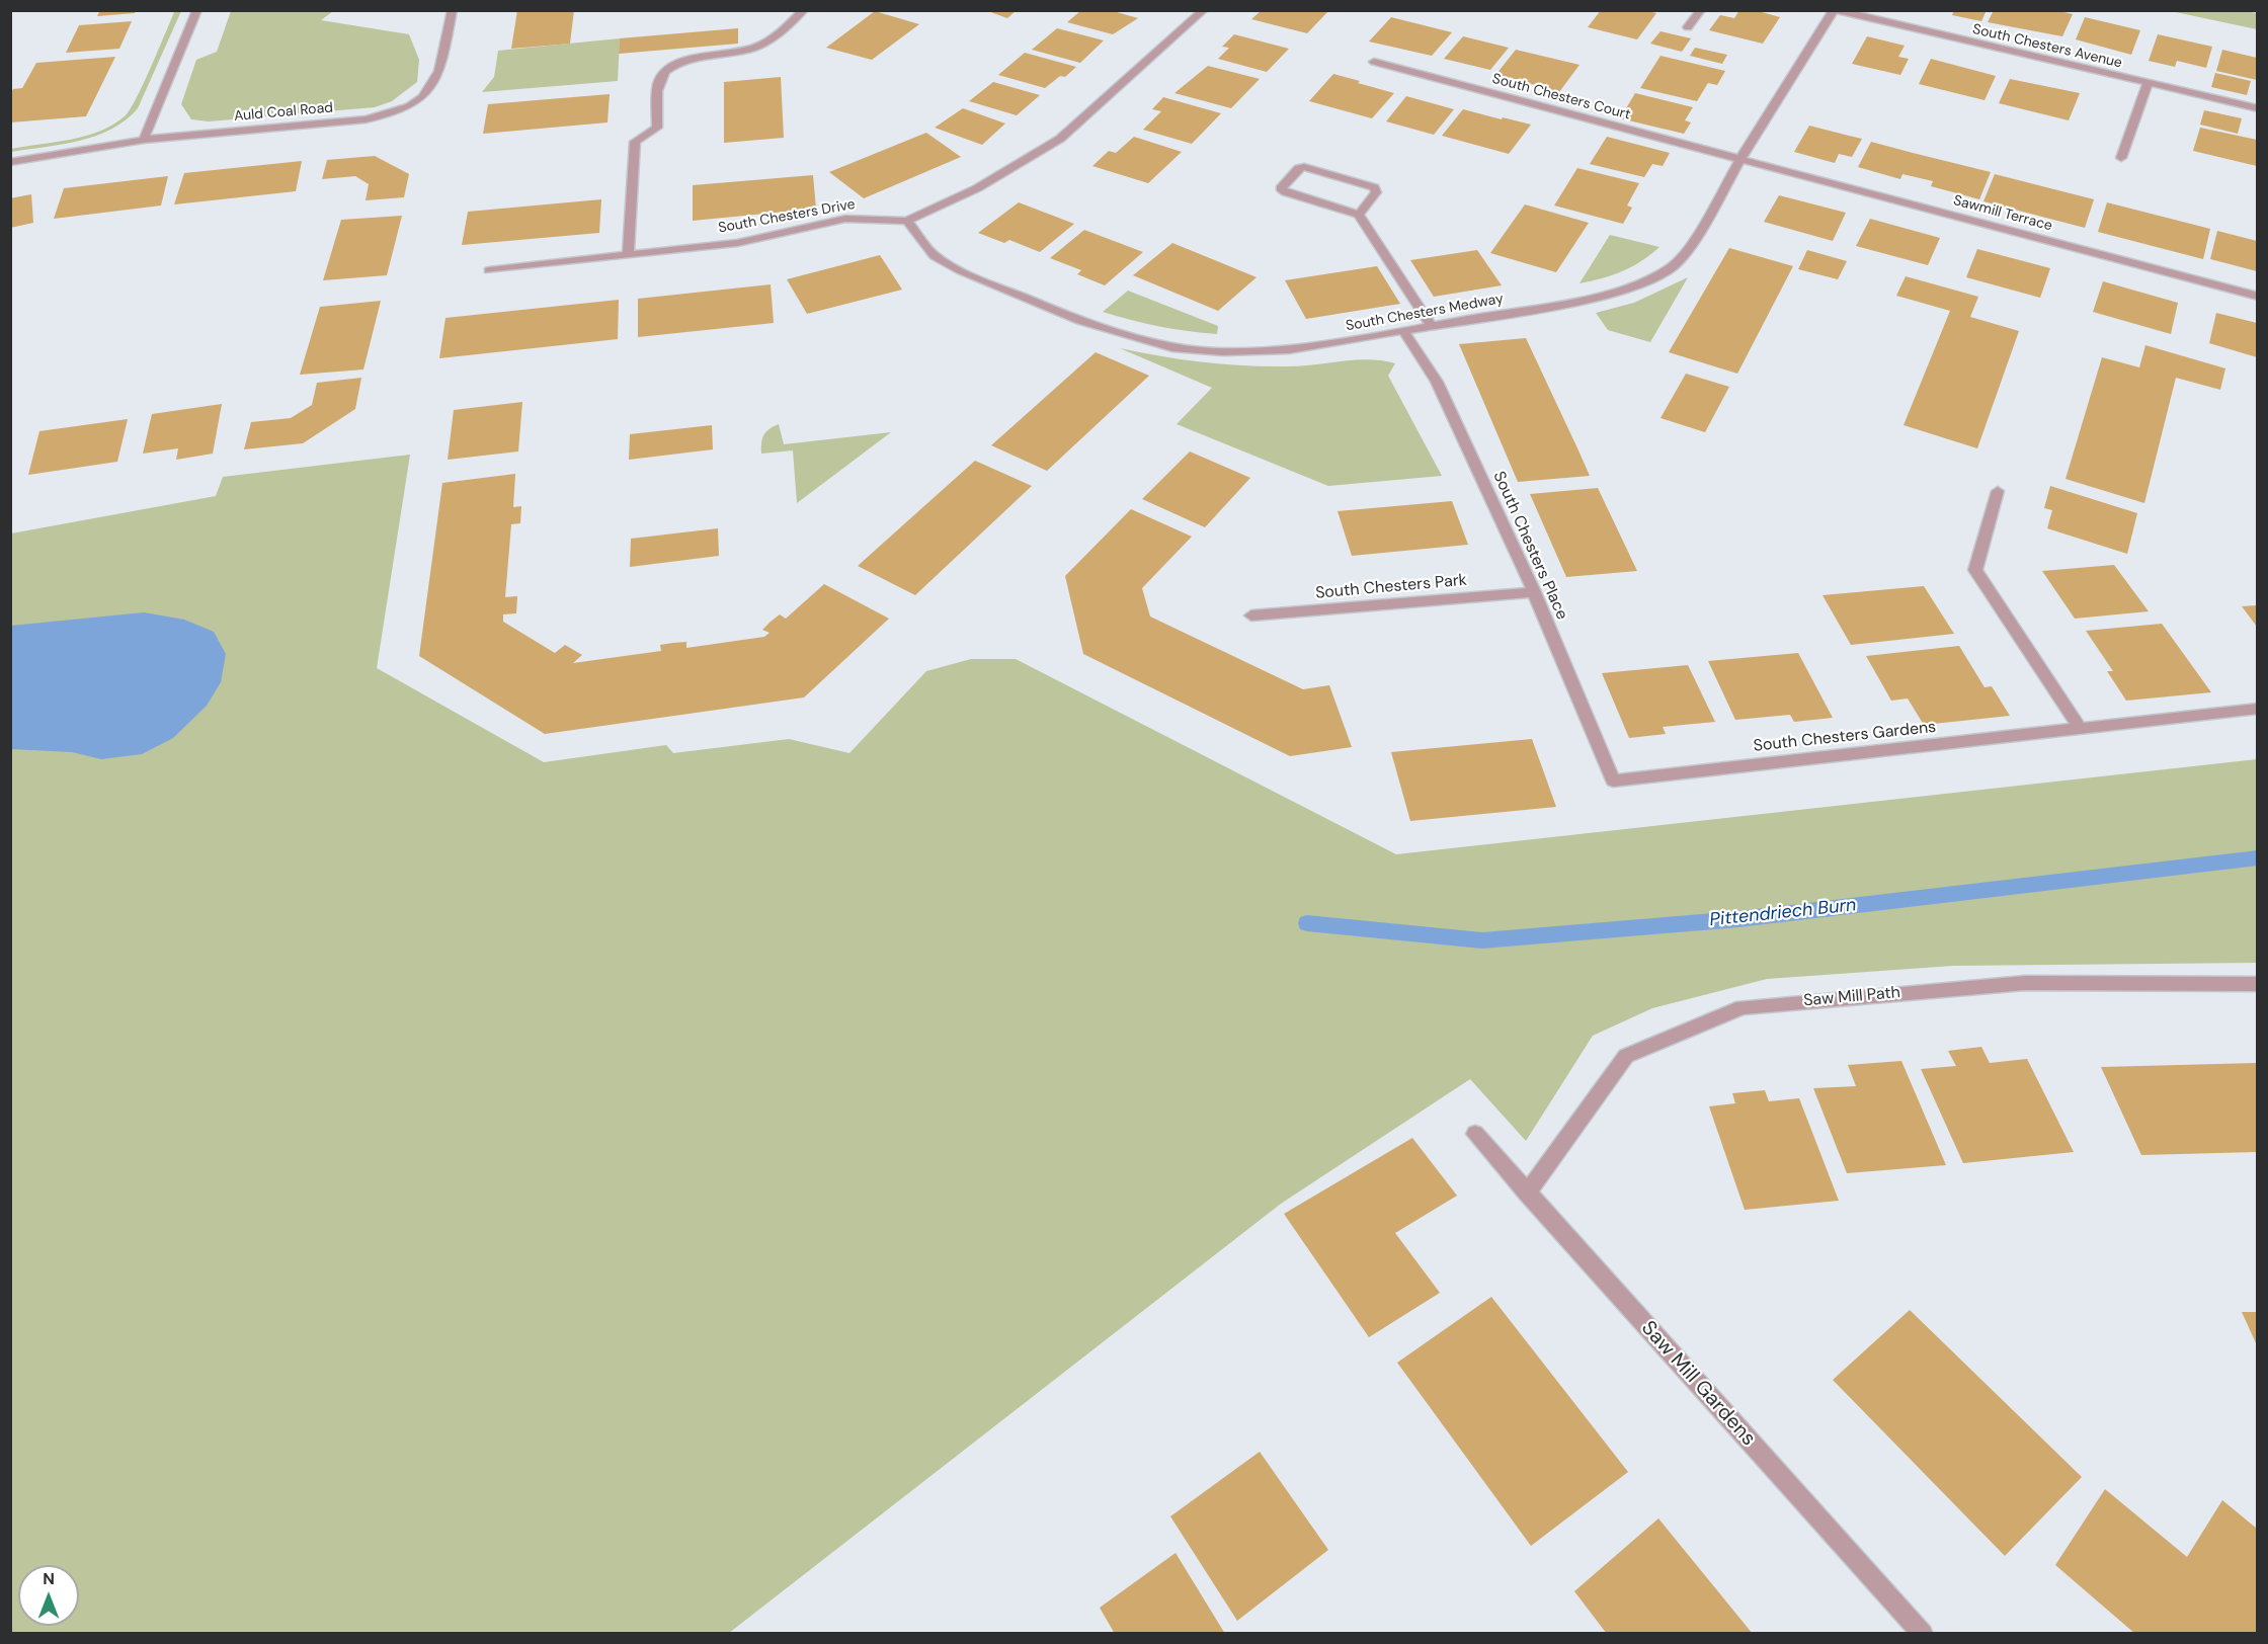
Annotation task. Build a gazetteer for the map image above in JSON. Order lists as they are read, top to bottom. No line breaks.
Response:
{"streets":{"street":["South Chesters Avenue","South Chesters Court","Auld Coal Road","Sawmill Terrace","South Chesters Drive","South Chesters Medway","South Chesters Place","South Chesters Park","South Chesters Gardens","Saw Mill Path","Saw Mill Gardens"]},"crossings":[["South Chesters Avenue","South Chesters Medway"],["South Chesters Court","Sawmill Terrace"],["South Chesters Court","South Chesters Medway"],["Sawmill Terrace","South Chesters Medway"],["South Chesters Drive","South Chesters Medway"],["South Chesters Medway","South Chesters Place"],["South Chesters Place","South Chesters Park"],["South Chesters Place","South Chesters Gardens"],["Saw Mill Path","Saw Mill Gardens"]],"water":["Pittendriech Burn"],"north":"top"}
